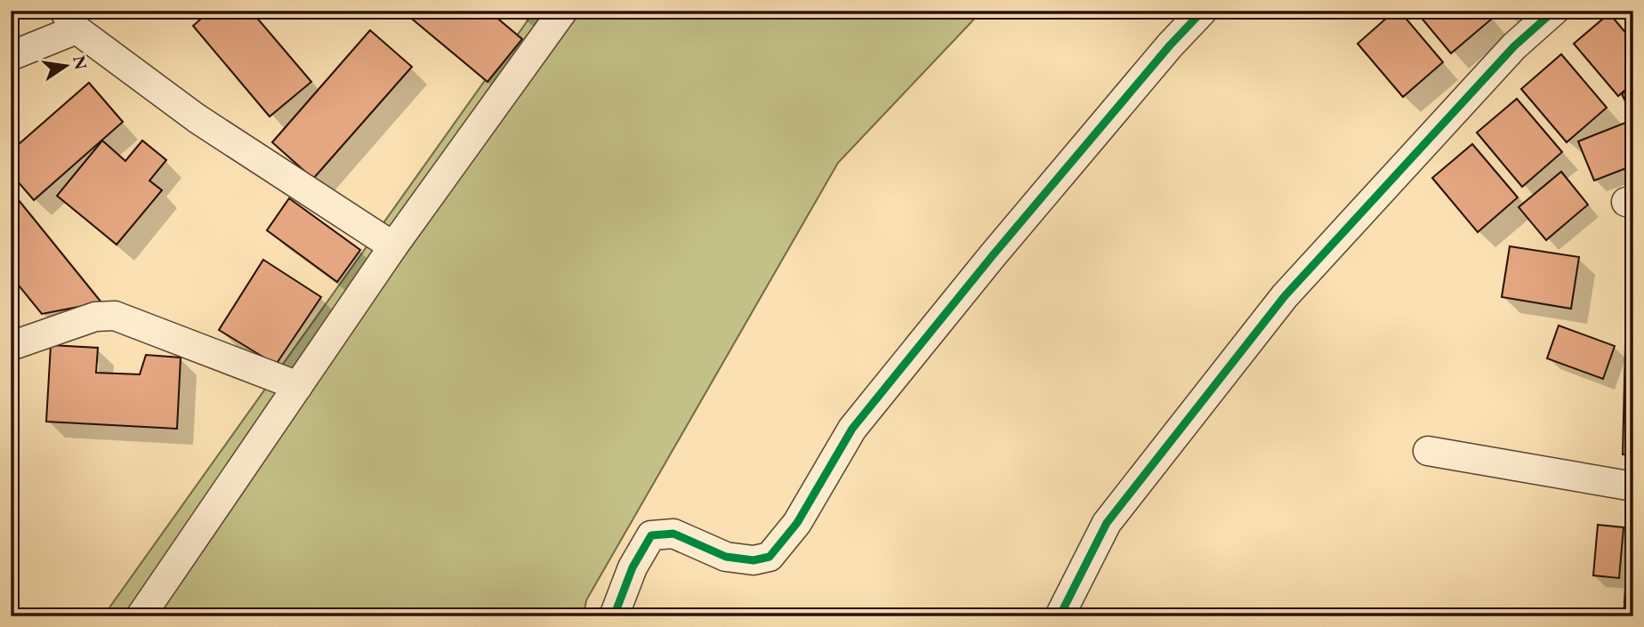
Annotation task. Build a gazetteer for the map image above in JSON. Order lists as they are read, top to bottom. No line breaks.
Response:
{"north":"right"}
